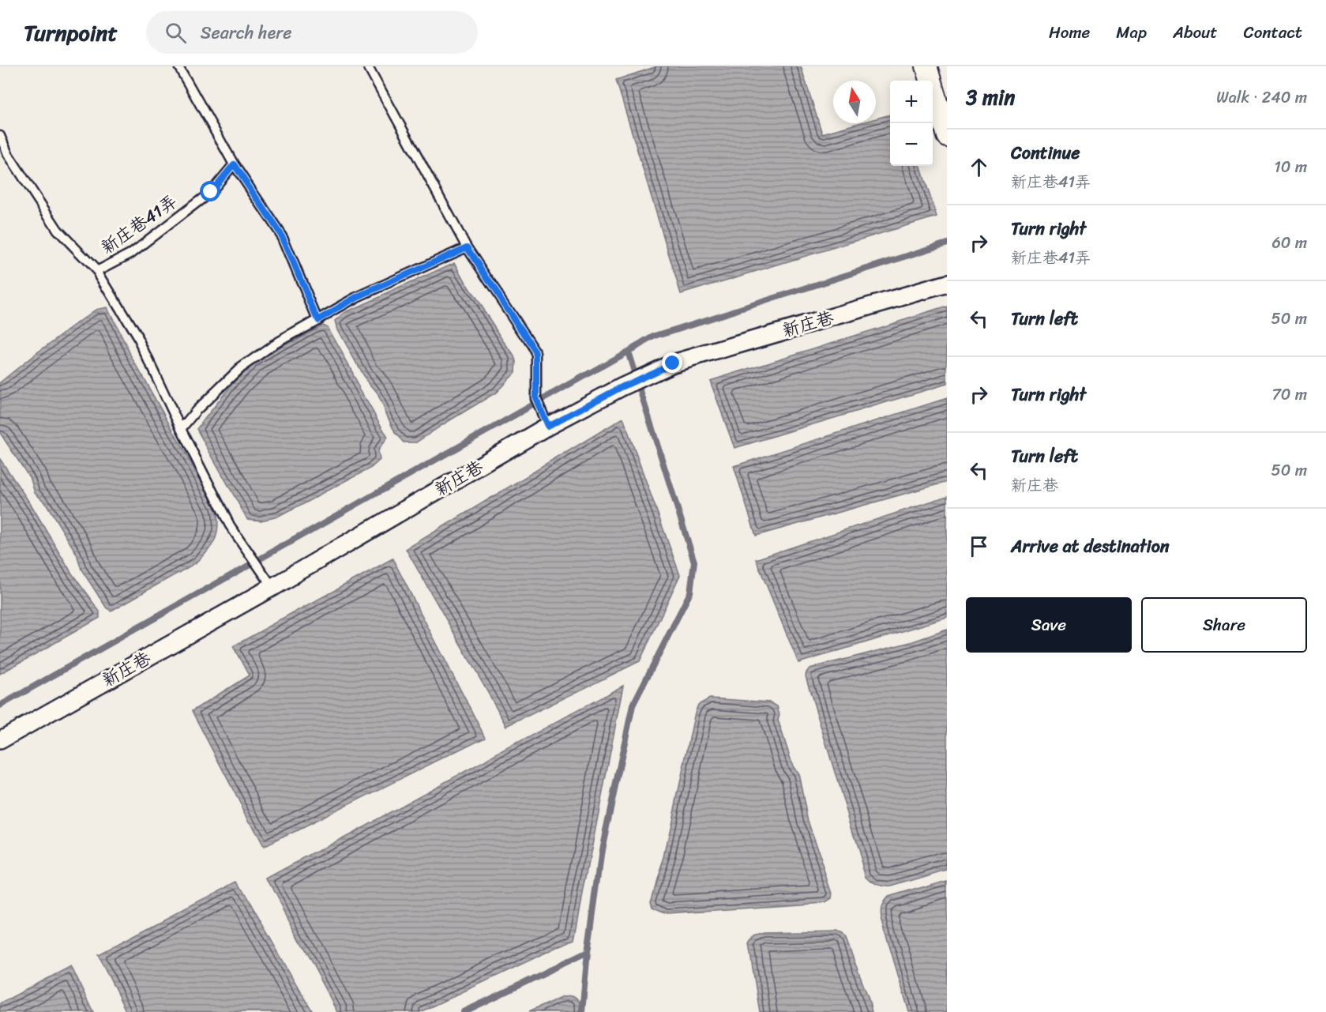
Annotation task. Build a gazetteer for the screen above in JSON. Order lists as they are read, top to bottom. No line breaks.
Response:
{"streets":{"street":["新庄巷"],"lane":["新庄巷41弄"]},"north":"top","page":{"header":"Turnpoint","search":"Search here","nav":["Home","Map","About","Contact"],"heading":["3 min","Walk · 240 m"],"map_buttons":["+","−"],"list":[["Continue","新庄巷41弄","10 m"],["Turn right","新庄巷41弄","60 m"],["Turn left","50 m"],["Turn right","70 m"],["Turn left","新庄巷","50 m"],"Arrive at destination"],"buttons":["Save","Share"]}}
